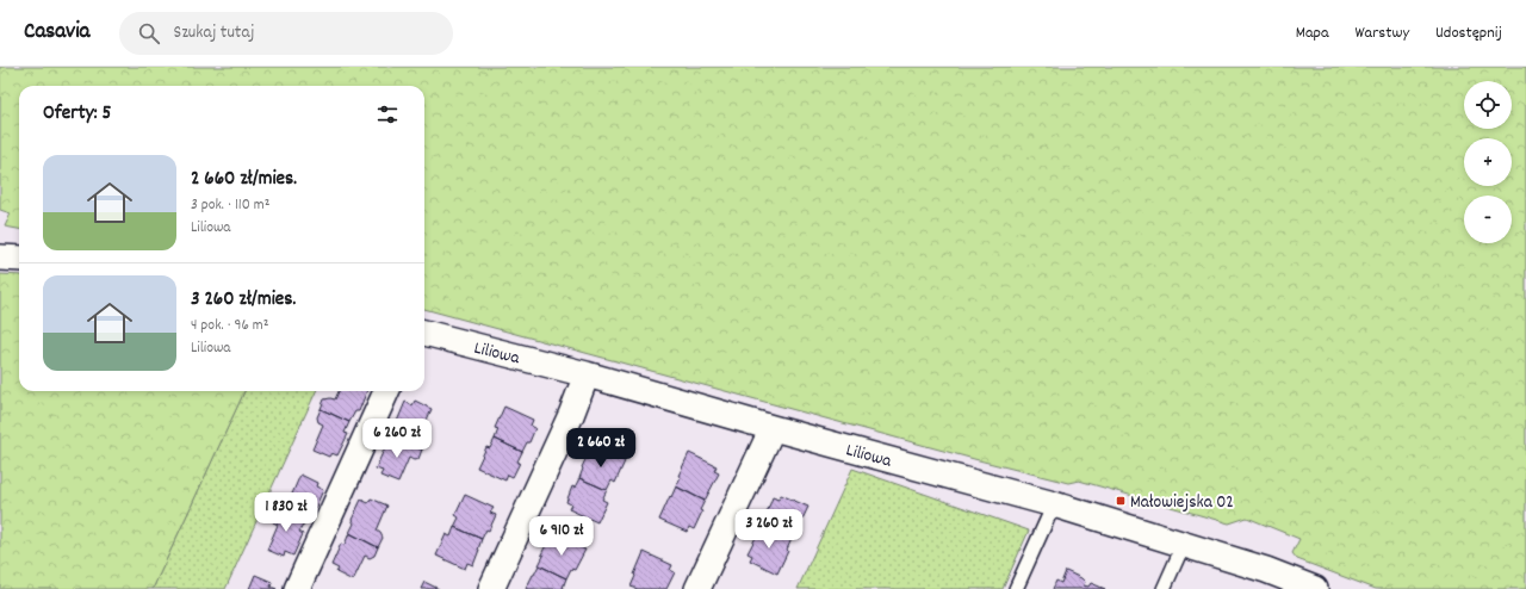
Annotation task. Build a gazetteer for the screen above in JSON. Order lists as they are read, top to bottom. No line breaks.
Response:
{"streets":{"street":["Liliowa"]},"places":{"transit":["Małowiejska 02"]},"page":{"header":"Casavia","search":"Szukaj tutaj","nav":["Mapa","Warstwy","Udostępnij"],"map_buttons":["+","−"],"heading":"Oferty: 5","list":[{"name":"2 660 zł/mies.","note":"3 pok. · 110 m² · Liliowa"},{"name":"3 260 zł/mies.","note":"4 pok. · 96 m² · Liliowa"}],"price":["6 260 zł","2 660 zł","1 830 zł","3 260 zł","6 910 zł"]}}
